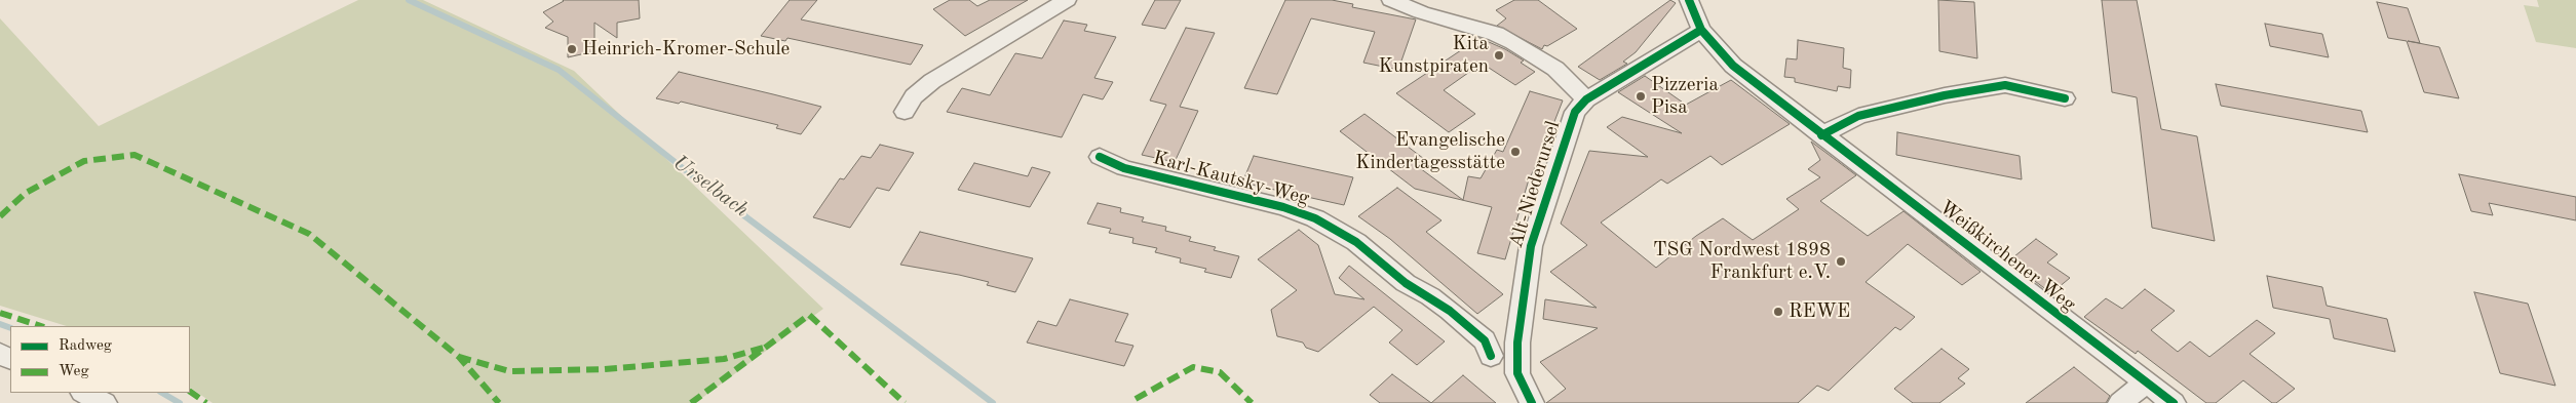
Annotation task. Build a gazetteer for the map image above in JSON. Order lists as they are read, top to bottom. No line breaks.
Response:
{"streets":{"street":["Karl-Kautsky-Weg","Alt-Niederursel","Weißkirchener Weg"]},"crossings":[["Karl-Kautsky-Weg","Alt-Niederursel"]],"water":["Urselbach"],"places":["Heinrich-Kromer-Schule","Kita Kunstpiraten","Pizzeria Pisa","Evangelische Kindertagesstätte","TSG Nordwest 1898 Frankfurt e.V.","REWE"],"legend":["Radweg","Weg"]}
